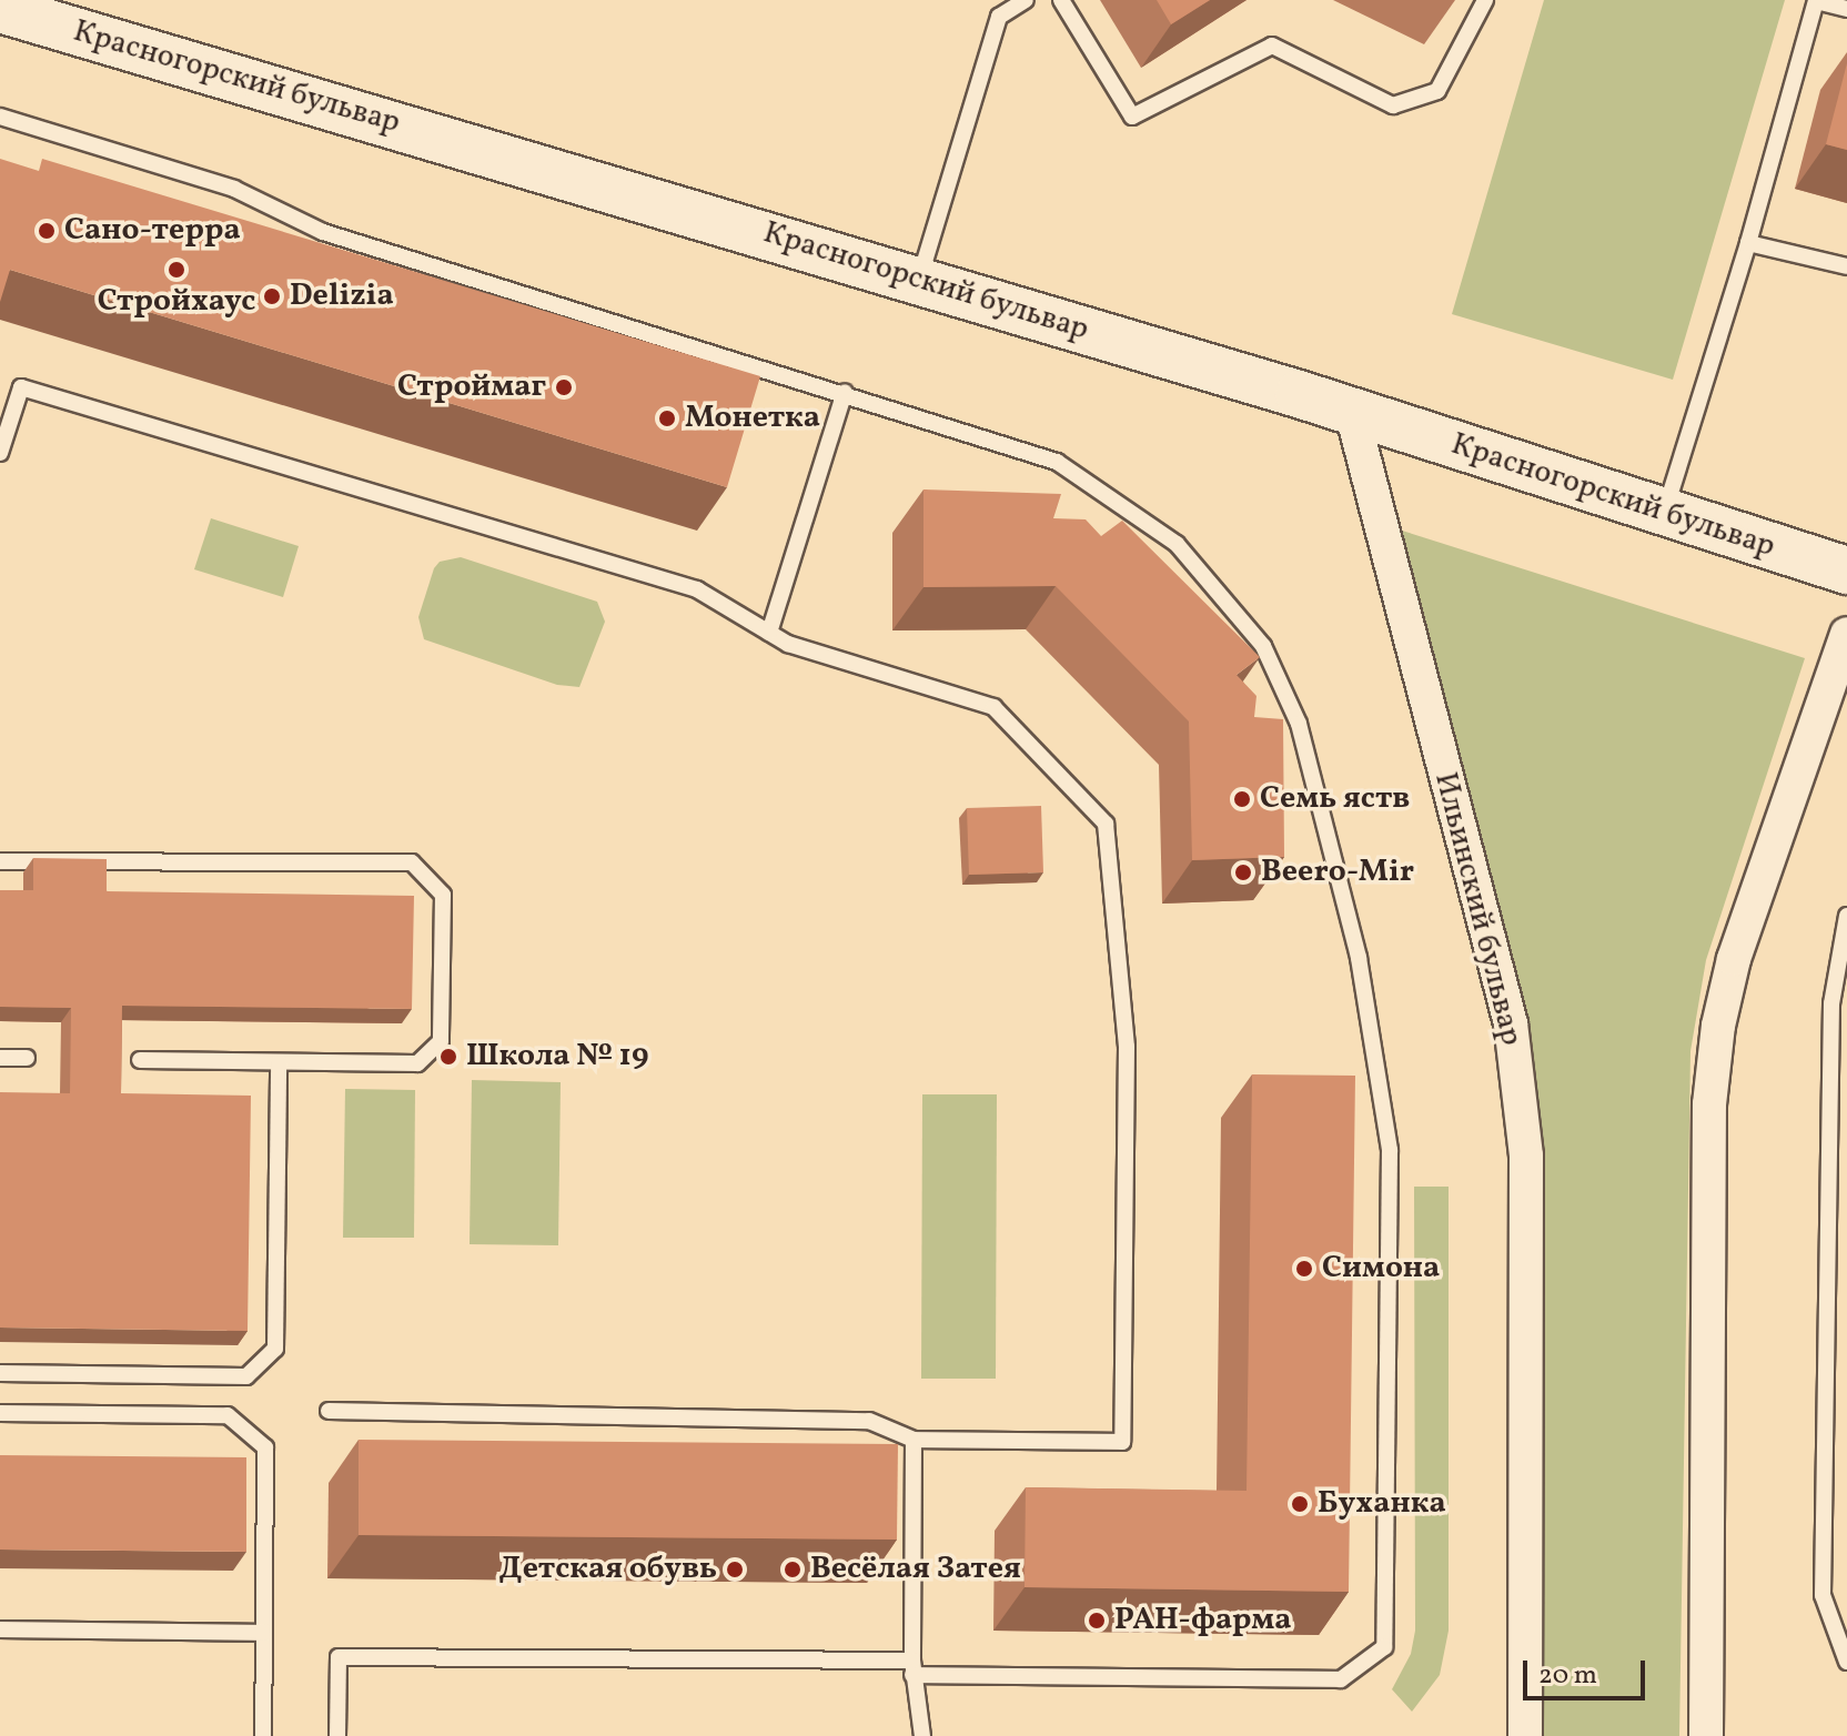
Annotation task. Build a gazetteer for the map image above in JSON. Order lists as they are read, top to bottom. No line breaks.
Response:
{"streets":{"main road":["Красногорский бульвар"],"street":["Ильинский бульвар"]},"crossings":[["Красногорский бульвар","Ильинский бульвар"]],"places":["Сано-терра","Стройхаус","Delizia","Строймаг","Монетка","Семь яств","Beero-Mir","Школа № 19","Симона","Буханка","Детская обувь","Весёлая Затея","РАН-фарма"],"scale_bar":"20 m"}
